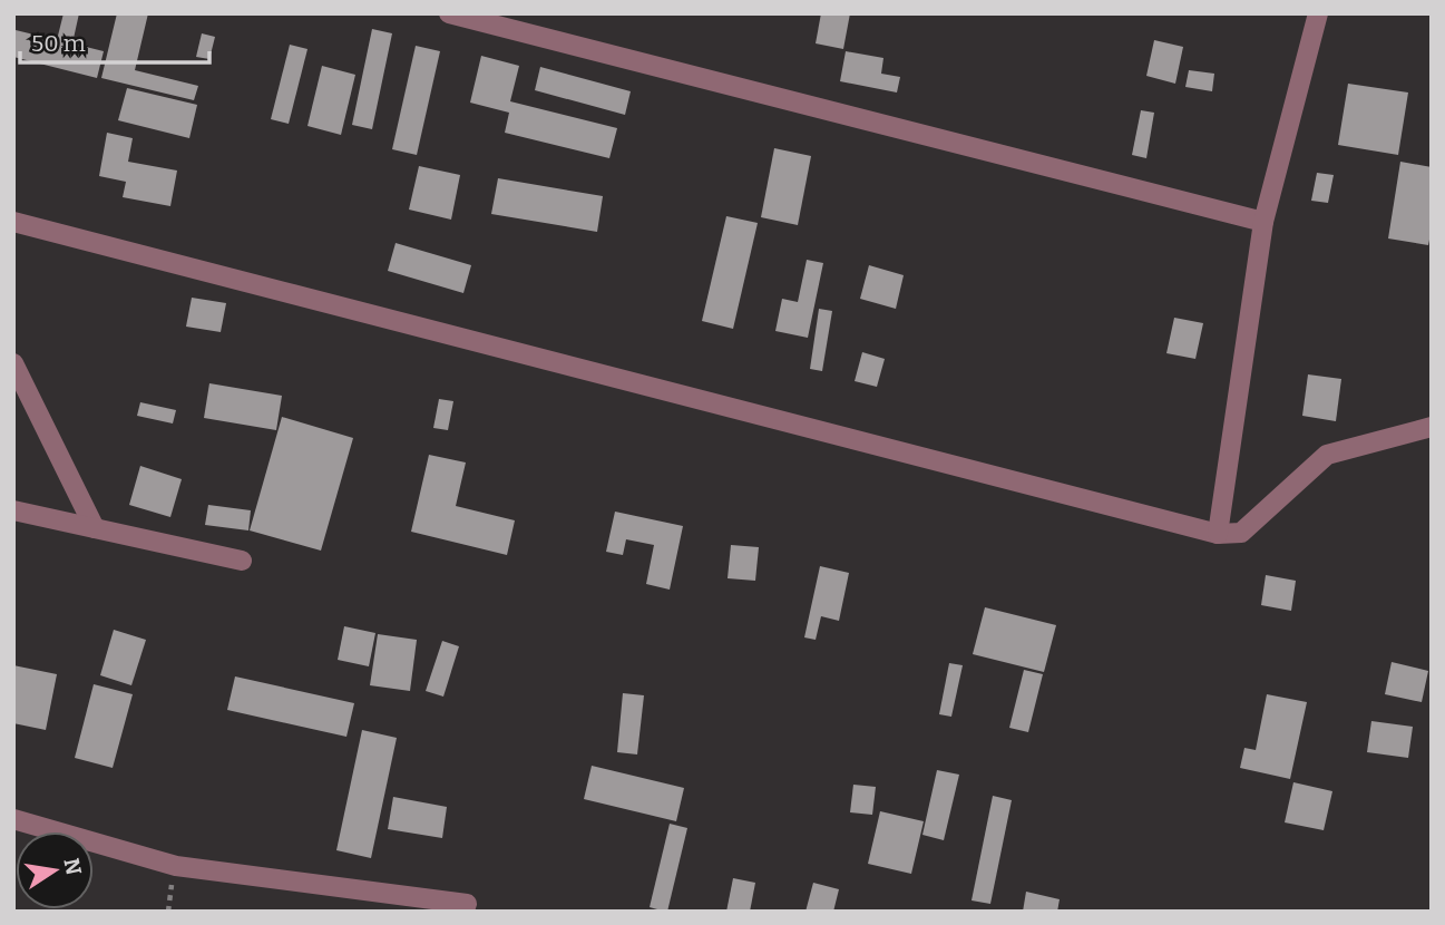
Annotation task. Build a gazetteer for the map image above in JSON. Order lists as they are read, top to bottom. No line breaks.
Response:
{"scale_bar":"50 m","north":"right"}
